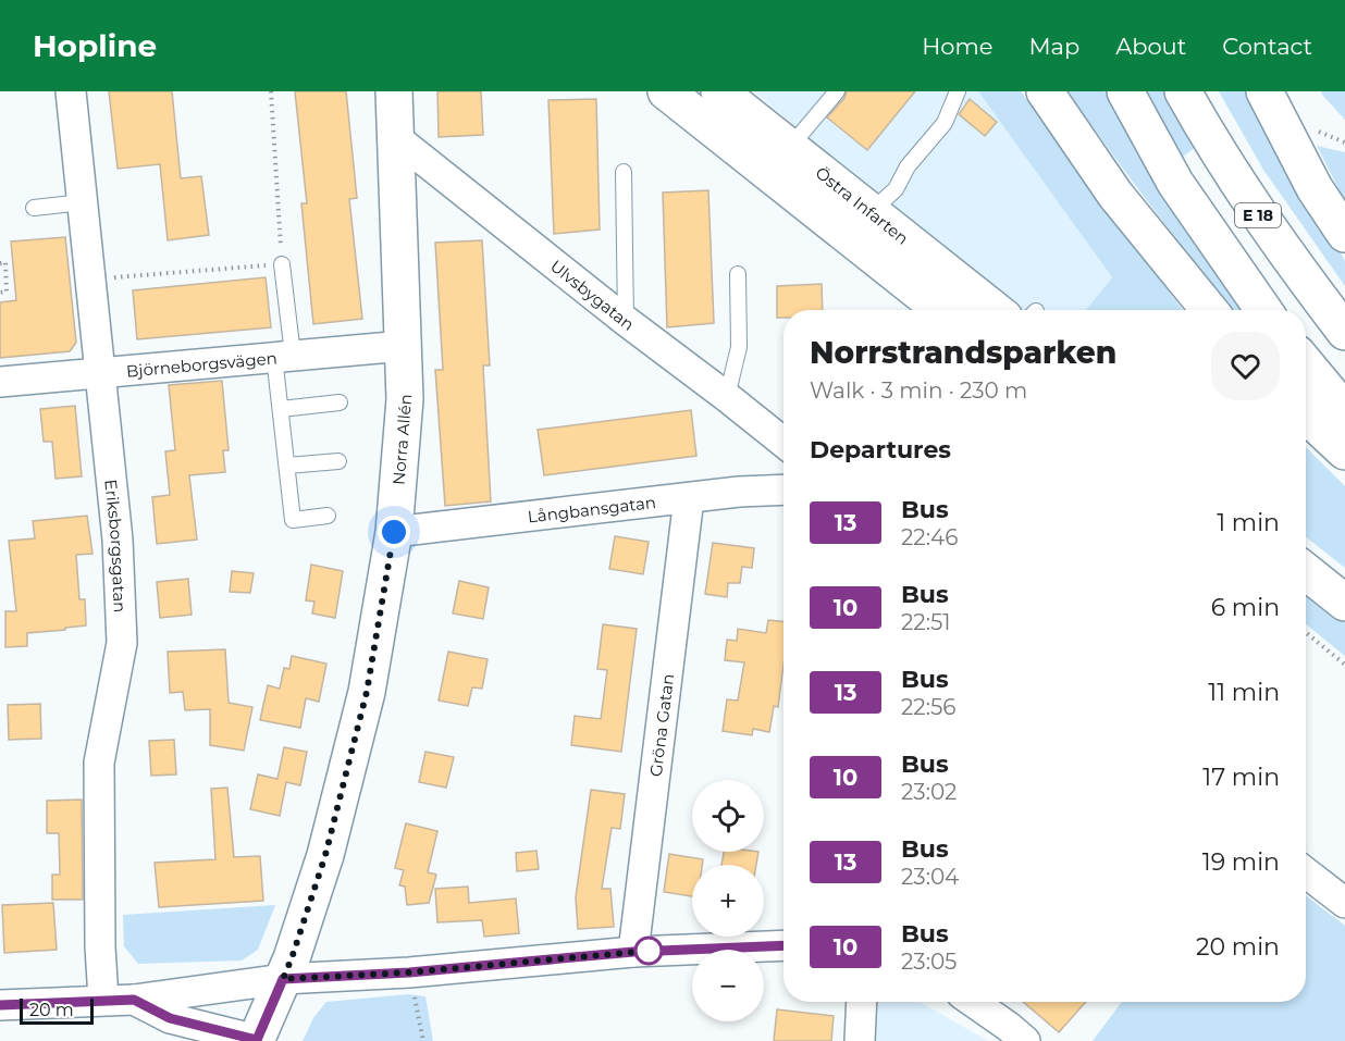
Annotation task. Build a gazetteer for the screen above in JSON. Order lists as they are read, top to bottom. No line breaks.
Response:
{"streets":{"main road":["Östra Infarten","E 18","Norra Allén"],"street":["Ulvsbygatan","Björneborgsvägen","Långbansgatan","Eriksborgsgatan","Gröna Gatan"]},"crossings":[["Ulvsbygatan","Norra Allén"],["Björneborgsvägen","Norra Allén"],["Björneborgsvägen","Eriksborgsgatan"],["Norra Allén","Långbansgatan"],["Långbansgatan","Gröna Gatan"]],"lines":["bus line 13"],"scale_bar":"20 m","page":{"header":"Hopline","nav":["Home","Map","About","Contact"],"heading":[["Norrstrandsparken","Walk · 3 min · 230 m"],"Departures"],"list":[{"mark":"13","name":"Bus","note":"22:46","value":"1 min"},{"mark":"10","name":"Bus","note":"22:51","value":"6 min"},{"mark":"13","name":"Bus","note":"22:56","value":"11 min"},{"mark":"10","name":"Bus","note":"23:02","value":"17 min"},{"mark":"13","name":"Bus","note":"23:04","value":"19 min"},{"mark":"10","name":"Bus","note":"23:05","value":"20 min"}],"map_buttons":["+","−"],"scale":"20 m"}}
